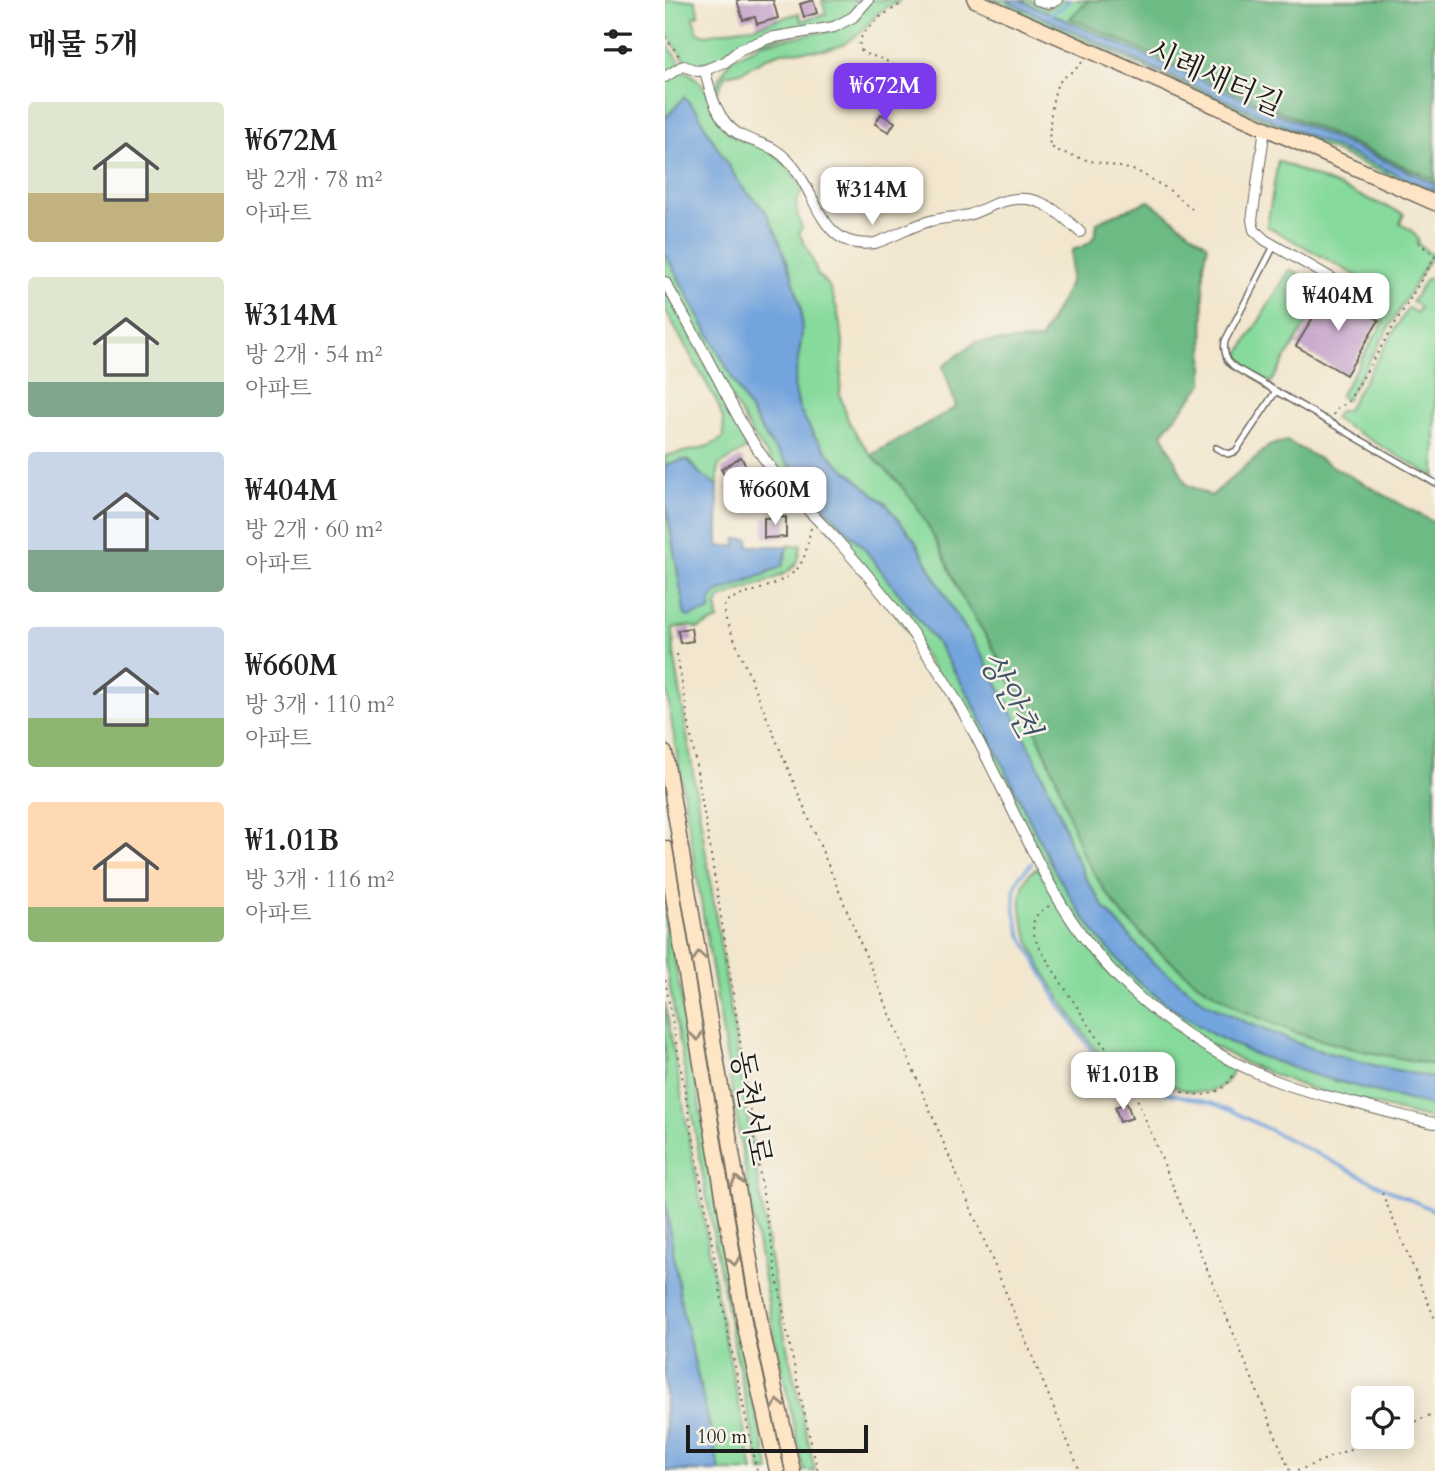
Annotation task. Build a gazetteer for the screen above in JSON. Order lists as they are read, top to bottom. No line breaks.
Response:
{"streets":{"main road":["시례새터길","동천서로"]},"water":["상안천"],"scale_bar":"100 m","page":{"heading":"매물 5개","price":["₩672M","₩314M","₩404M","₩660M","₩1.01B"],"list":[{"name":"₩672M","note":"방 2개 · 78 m² · 아파트"},{"name":"₩314M","note":"방 2개 · 54 m² · 아파트"},{"name":"₩404M","note":"방 2개 · 60 m² · 아파트"},{"name":"₩660M","note":"방 3개 · 110 m² · 아파트"},{"name":"₩1.01B","note":"방 3개 · 116 m² · 아파트"}],"scale":"100 m"}}
